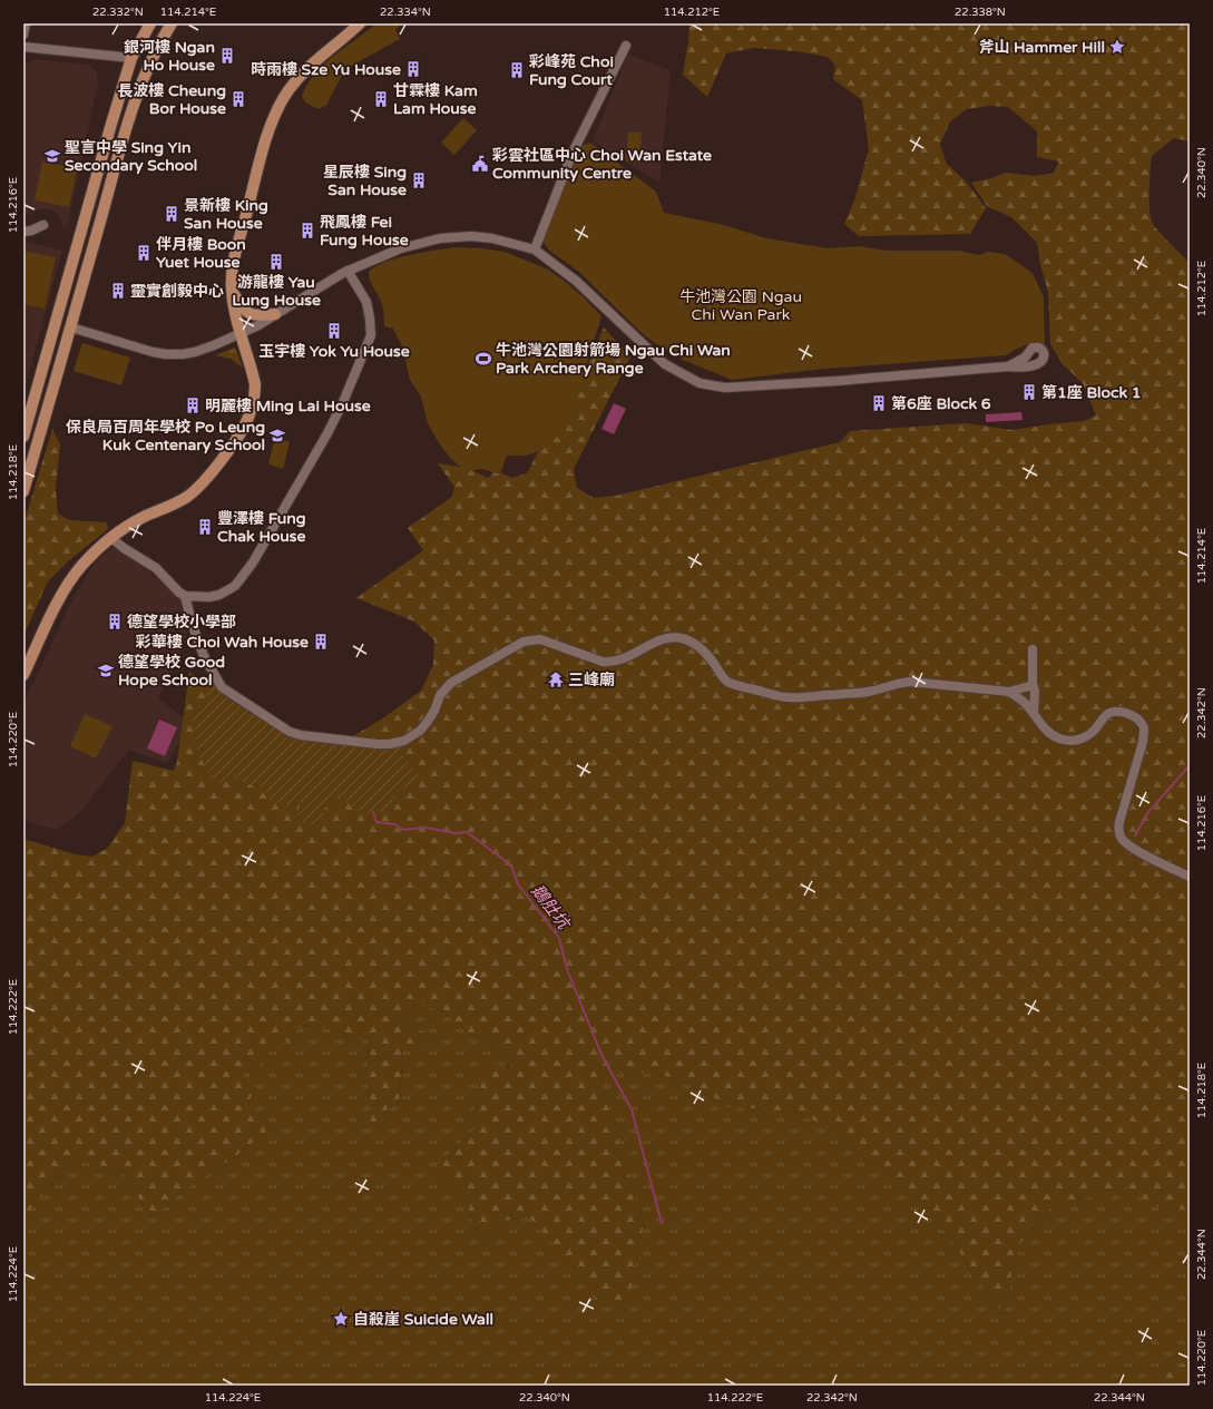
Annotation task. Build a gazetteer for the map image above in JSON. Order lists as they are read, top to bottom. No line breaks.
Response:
{"water":["鵝肚坑"],"parks":["牛池灣公園 Ngau Chi Wan Park"],"places":{"place":["斧山 Hammer Hill","自殺崖 Suicide Wall"],"building":["銀河樓 Ngan Ho House","時雨樓 Sze Yu House","彩峰苑 Choi Fung Court","長波樓 Cheung Bor House","甘霖樓 Kam Lam House","星辰樓 Sing San House","景新樓 King San House","飛鳳樓 Fei Fung House","伴月樓 Boon Yuet House","游龍樓 Yau Lung House","靈實創毅中心","玉宇樓 Yok Yu House","第1座 Block 1","第6座 Block 6","明麗樓 Ming Lai House","豐澤樓 Fung Chak House","德望學校小學部","彩華樓 Choi Wah House"],"school or university":["聖言中學 Sing Yin Secondary School","保良局百周年學校 Po Leung Kuk Centenary School","德望學校 Good Hope School"],"public building":["彩雲社區中心 Choi Wan Estate Community Centre"],"sports":["牛池灣公園射箭場 Ngau Chi Wan Park Archery Range"],"temple":["三峰廟"]},"coordinates":["22.332°N","114.214°E","22.334°N","114.212°E","22.338°N","22.340°N","114.216°E","114.218°E","22.342°N","114.220°E","114.222°E","22.344°N","114.224°E"]}
